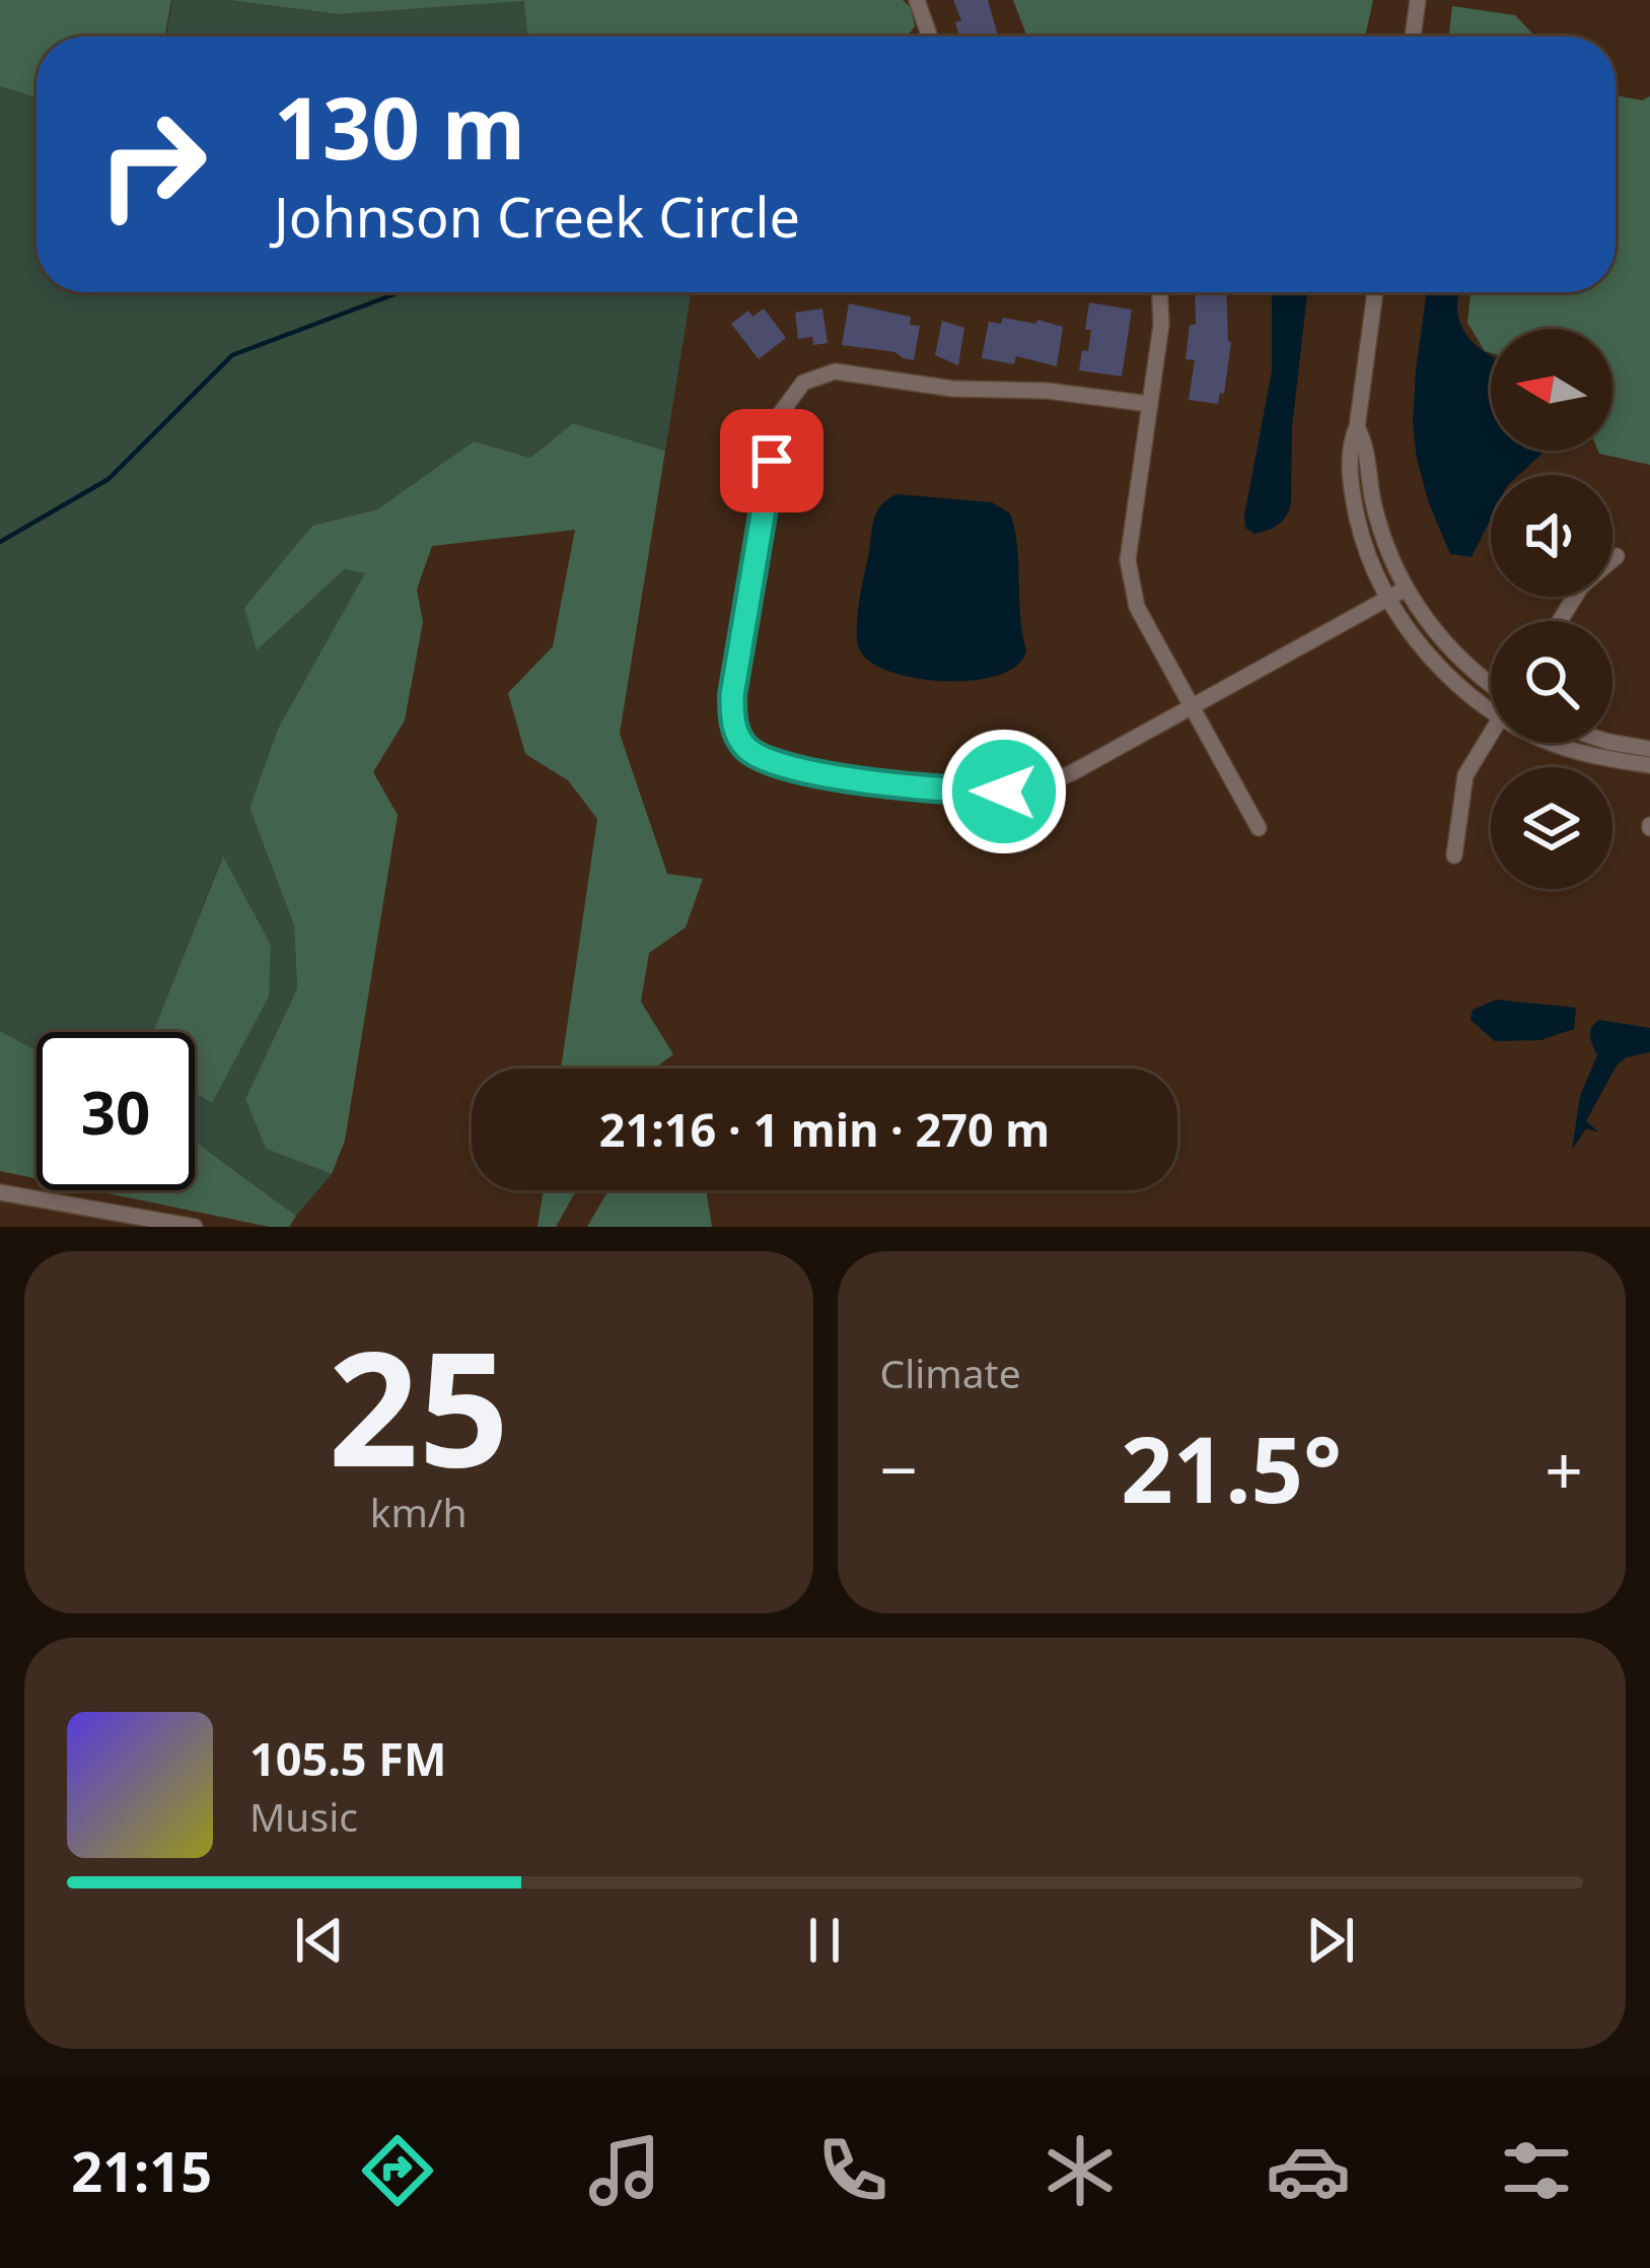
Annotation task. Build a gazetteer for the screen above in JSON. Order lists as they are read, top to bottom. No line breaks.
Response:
{"north":"left","page":{"turn":["130 m","Johnson Creek Circle"],"limit":"30","trip":"21:16 · 1 min · 270 m","tile":[["25","km/h"],"Climate"],"heat":["−","21.5°","+"],"song":["105.5 FM","Music"],"tabs":"21:15"}}
